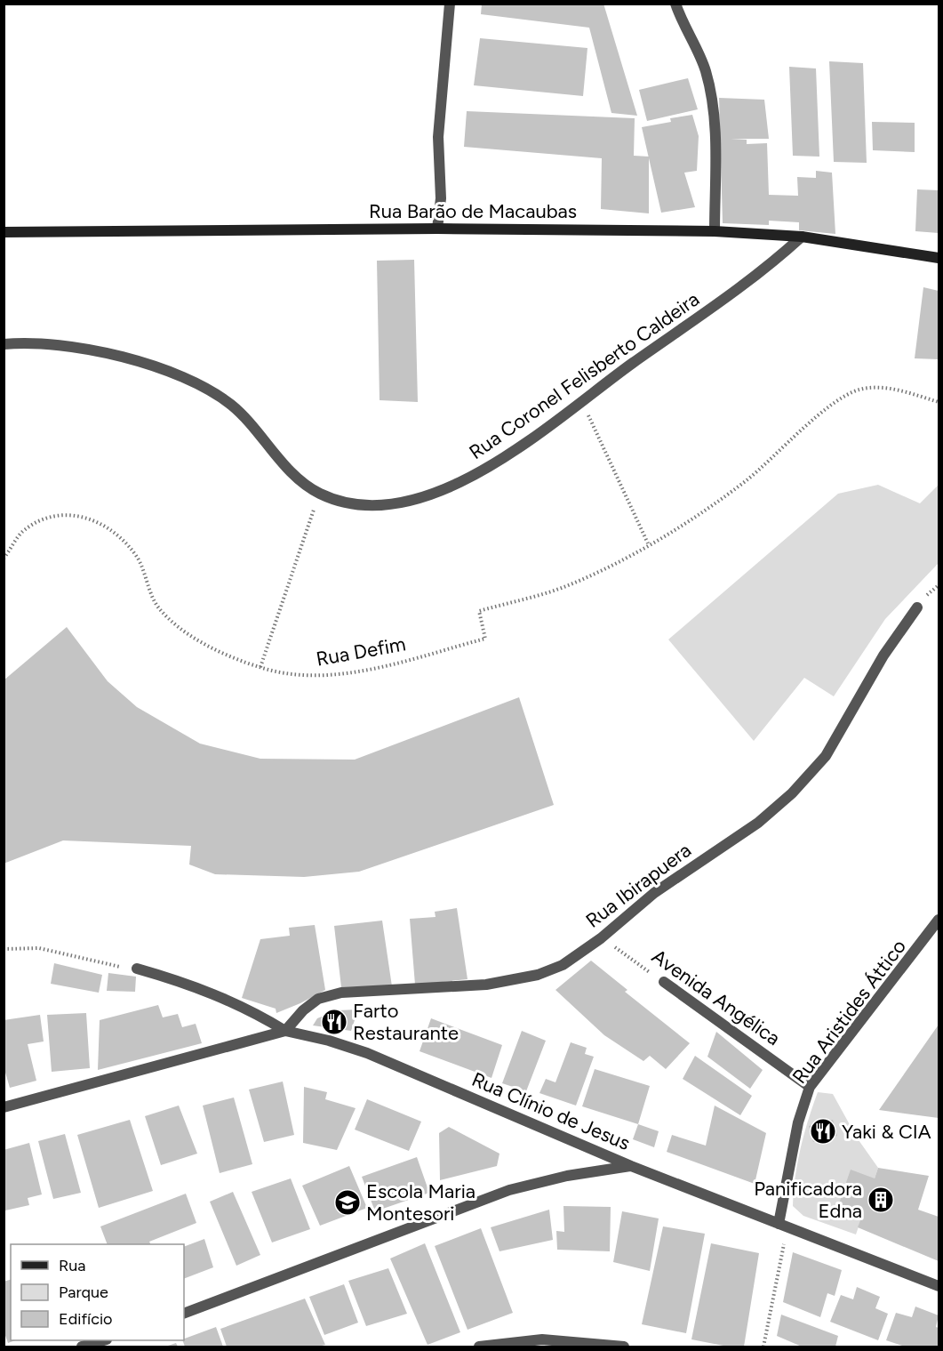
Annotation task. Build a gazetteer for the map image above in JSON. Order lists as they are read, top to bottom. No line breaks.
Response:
{"streets":{"street":["Rua Barão de Macaubas","Rua Coronel Felisberto Caldeira","Rua Ibirapuera","Avenida Angélica","Rua Aristides Áttico","Rua Clínio de Jesus"],"path":["Rua Defim"]},"crossings":[["Rua Barão de Macaubas","Rua Coronel Felisberto Caldeira"],["Rua Ibirapuera","Avenida Angélica"],["Rua Ibirapuera","Rua Clínio de Jesus"],["Avenida Angélica","Rua Aristides Áttico"]],"places":{"restaurant":["Farto Restaurante","Yaki & CIA"],"building":["Panificadora Edna"],"school or university":["Escola Maria Montesori"]},"legend":["Rua","Parque","Edifício"]}
